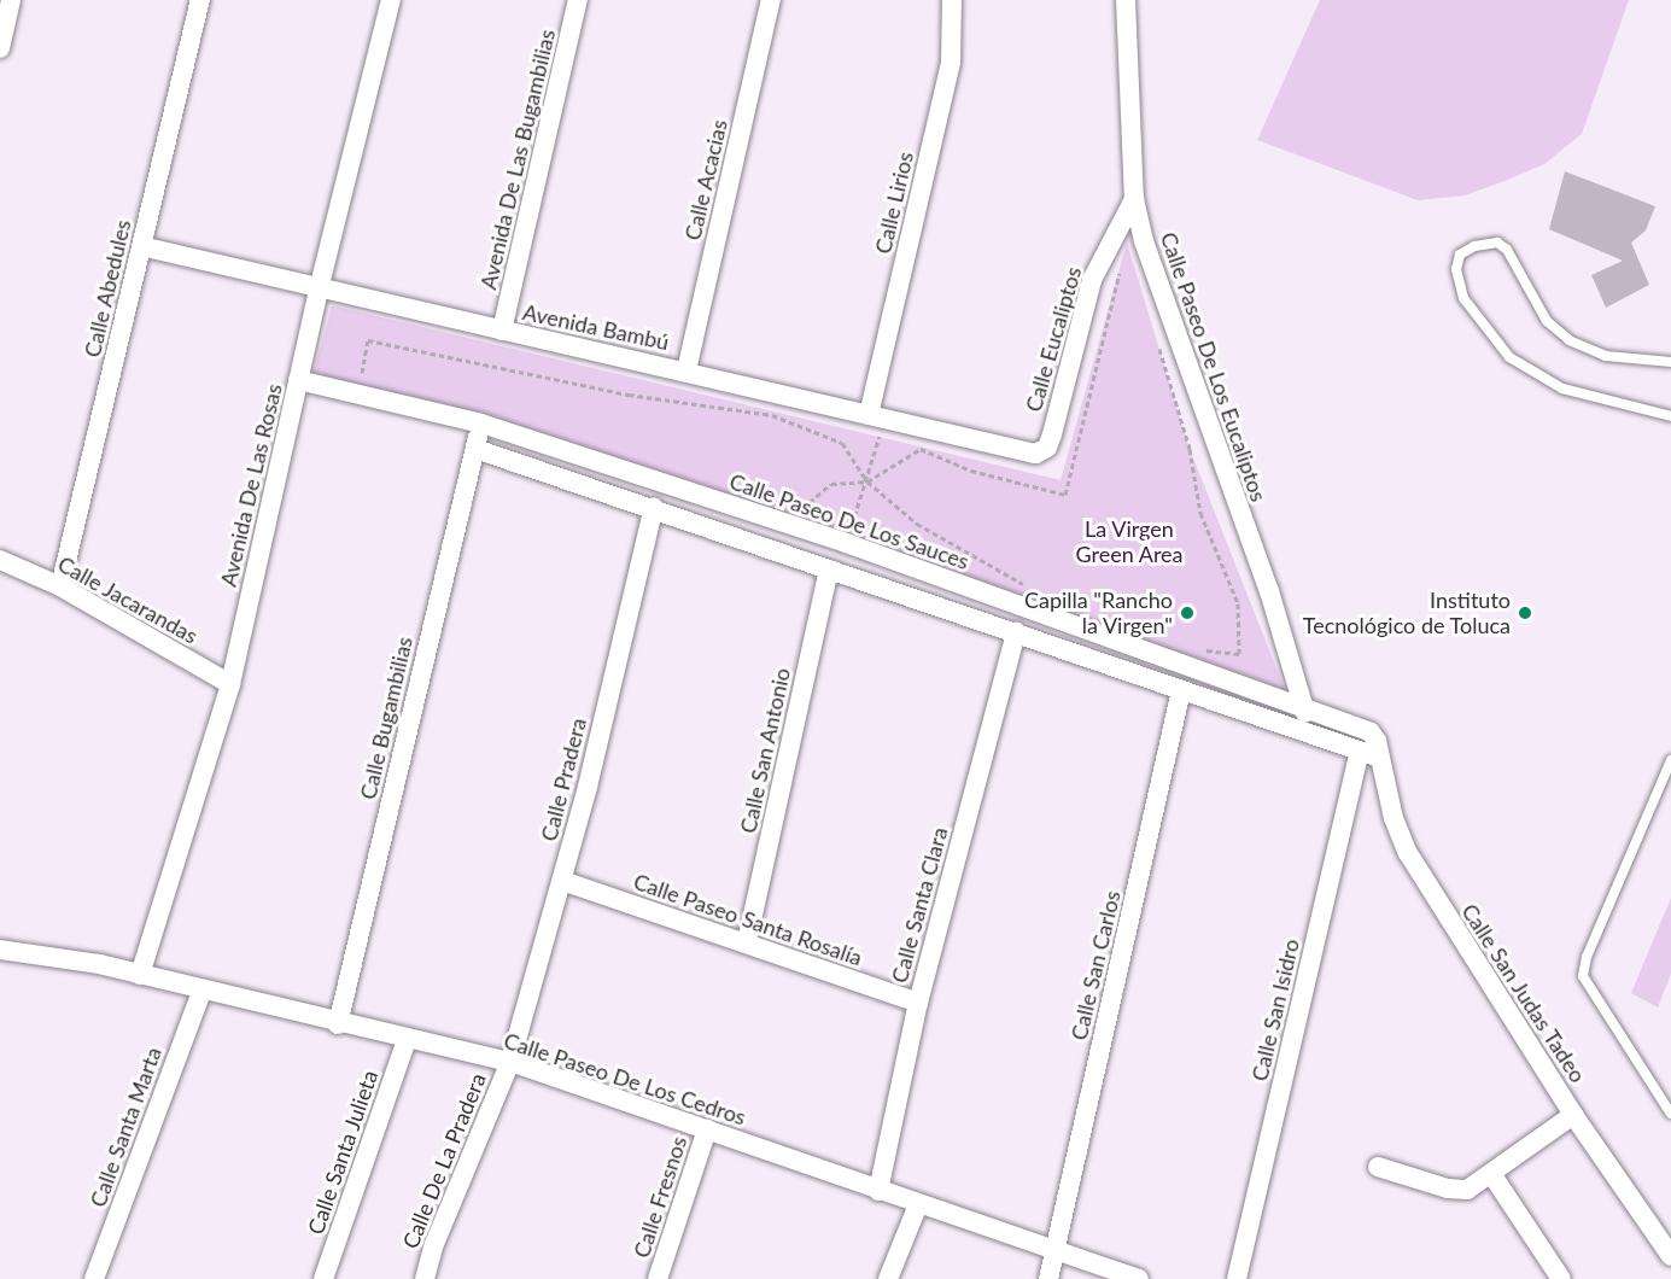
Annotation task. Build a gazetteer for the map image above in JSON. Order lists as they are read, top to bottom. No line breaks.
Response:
{"streets":{"street":["Avenida De Las Bugambilias","Calle Acacias","Calle Lirios","Calle Abedules","Avenida Bambú","Calle Eucaliptos","Calle Paseo De Los Eucaliptos","Avenida De Las Rosas","Calle Paseo De Los Sauces","Calle Jacarandas","Calle Bugambilias","Calle San Antonio","Calle Pradera","Calle Santa Clara","Calle Paseo Santa Rosalía","Calle San Carlos","Calle San Judas Tadeo","Calle San Isidro","Calle Paseo De Los Cedros","Calle Santa Marta","Calle Santa Julieta","Calle De La Pradera","Calle Fresnos"]},"crossings":[["Avenida De Las Bugambilias","Avenida Bambú"],["Calle Acacias","Avenida Bambú"],["Calle Lirios","Avenida Bambú"],["Calle Abedules","Avenida Bambú"],["Calle Abedules","Calle Jacarandas"],["Avenida Bambú","Calle Eucaliptos"],["Avenida Bambú","Avenida De Las Rosas"],["Calle Eucaliptos","Calle Paseo De Los Eucaliptos"],["Calle Paseo De Los Eucaliptos","Calle Paseo De Los Sauces"],["Avenida De Las Rosas","Calle Paseo De Los Sauces"],["Avenida De Las Rosas","Calle Jacarandas"],["Avenida De Las Rosas","Calle Paseo De Los Cedros"],["Calle Paseo De Los Sauces","Calle Bugambilias"],["Calle Paseo De Los Sauces","Calle San Judas Tadeo"],["Calle Bugambilias","Calle Paseo De Los Cedros"],["Calle San Antonio","Calle Paseo Santa Rosalía"],["Calle Pradera","Calle Paseo Santa Rosalía"],["Calle Pradera","Calle Paseo De Los Cedros"],["Calle Pradera","Calle De La Pradera"],["Calle Santa Clara","Calle Paseo Santa Rosalía"],["Calle Santa Clara","Calle Paseo De Los Cedros"],["Calle San Carlos","Calle Paseo De Los Cedros"],["Calle Paseo De Los Cedros","Calle Santa Marta"],["Calle Paseo De Los Cedros","Calle Santa Julieta"],["Calle Paseo De Los Cedros","Calle De La Pradera"],["Calle Paseo De Los Cedros","Calle Fresnos"]],"parks":["La Virgen Green Area"],"places":["Capilla \"Rancho la Virgen\"","Instituto Tecnológico de Toluca"]}
